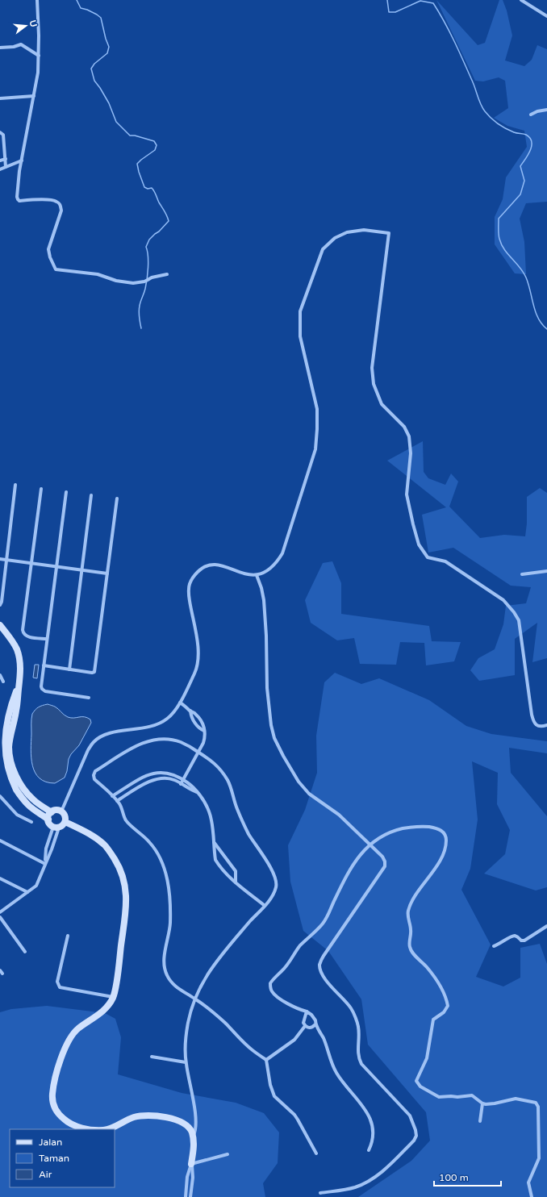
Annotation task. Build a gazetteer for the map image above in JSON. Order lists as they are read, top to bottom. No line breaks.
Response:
{"legend":["Jalan","Taman","Air"],"scale_bar":"100 m","north":"right"}
